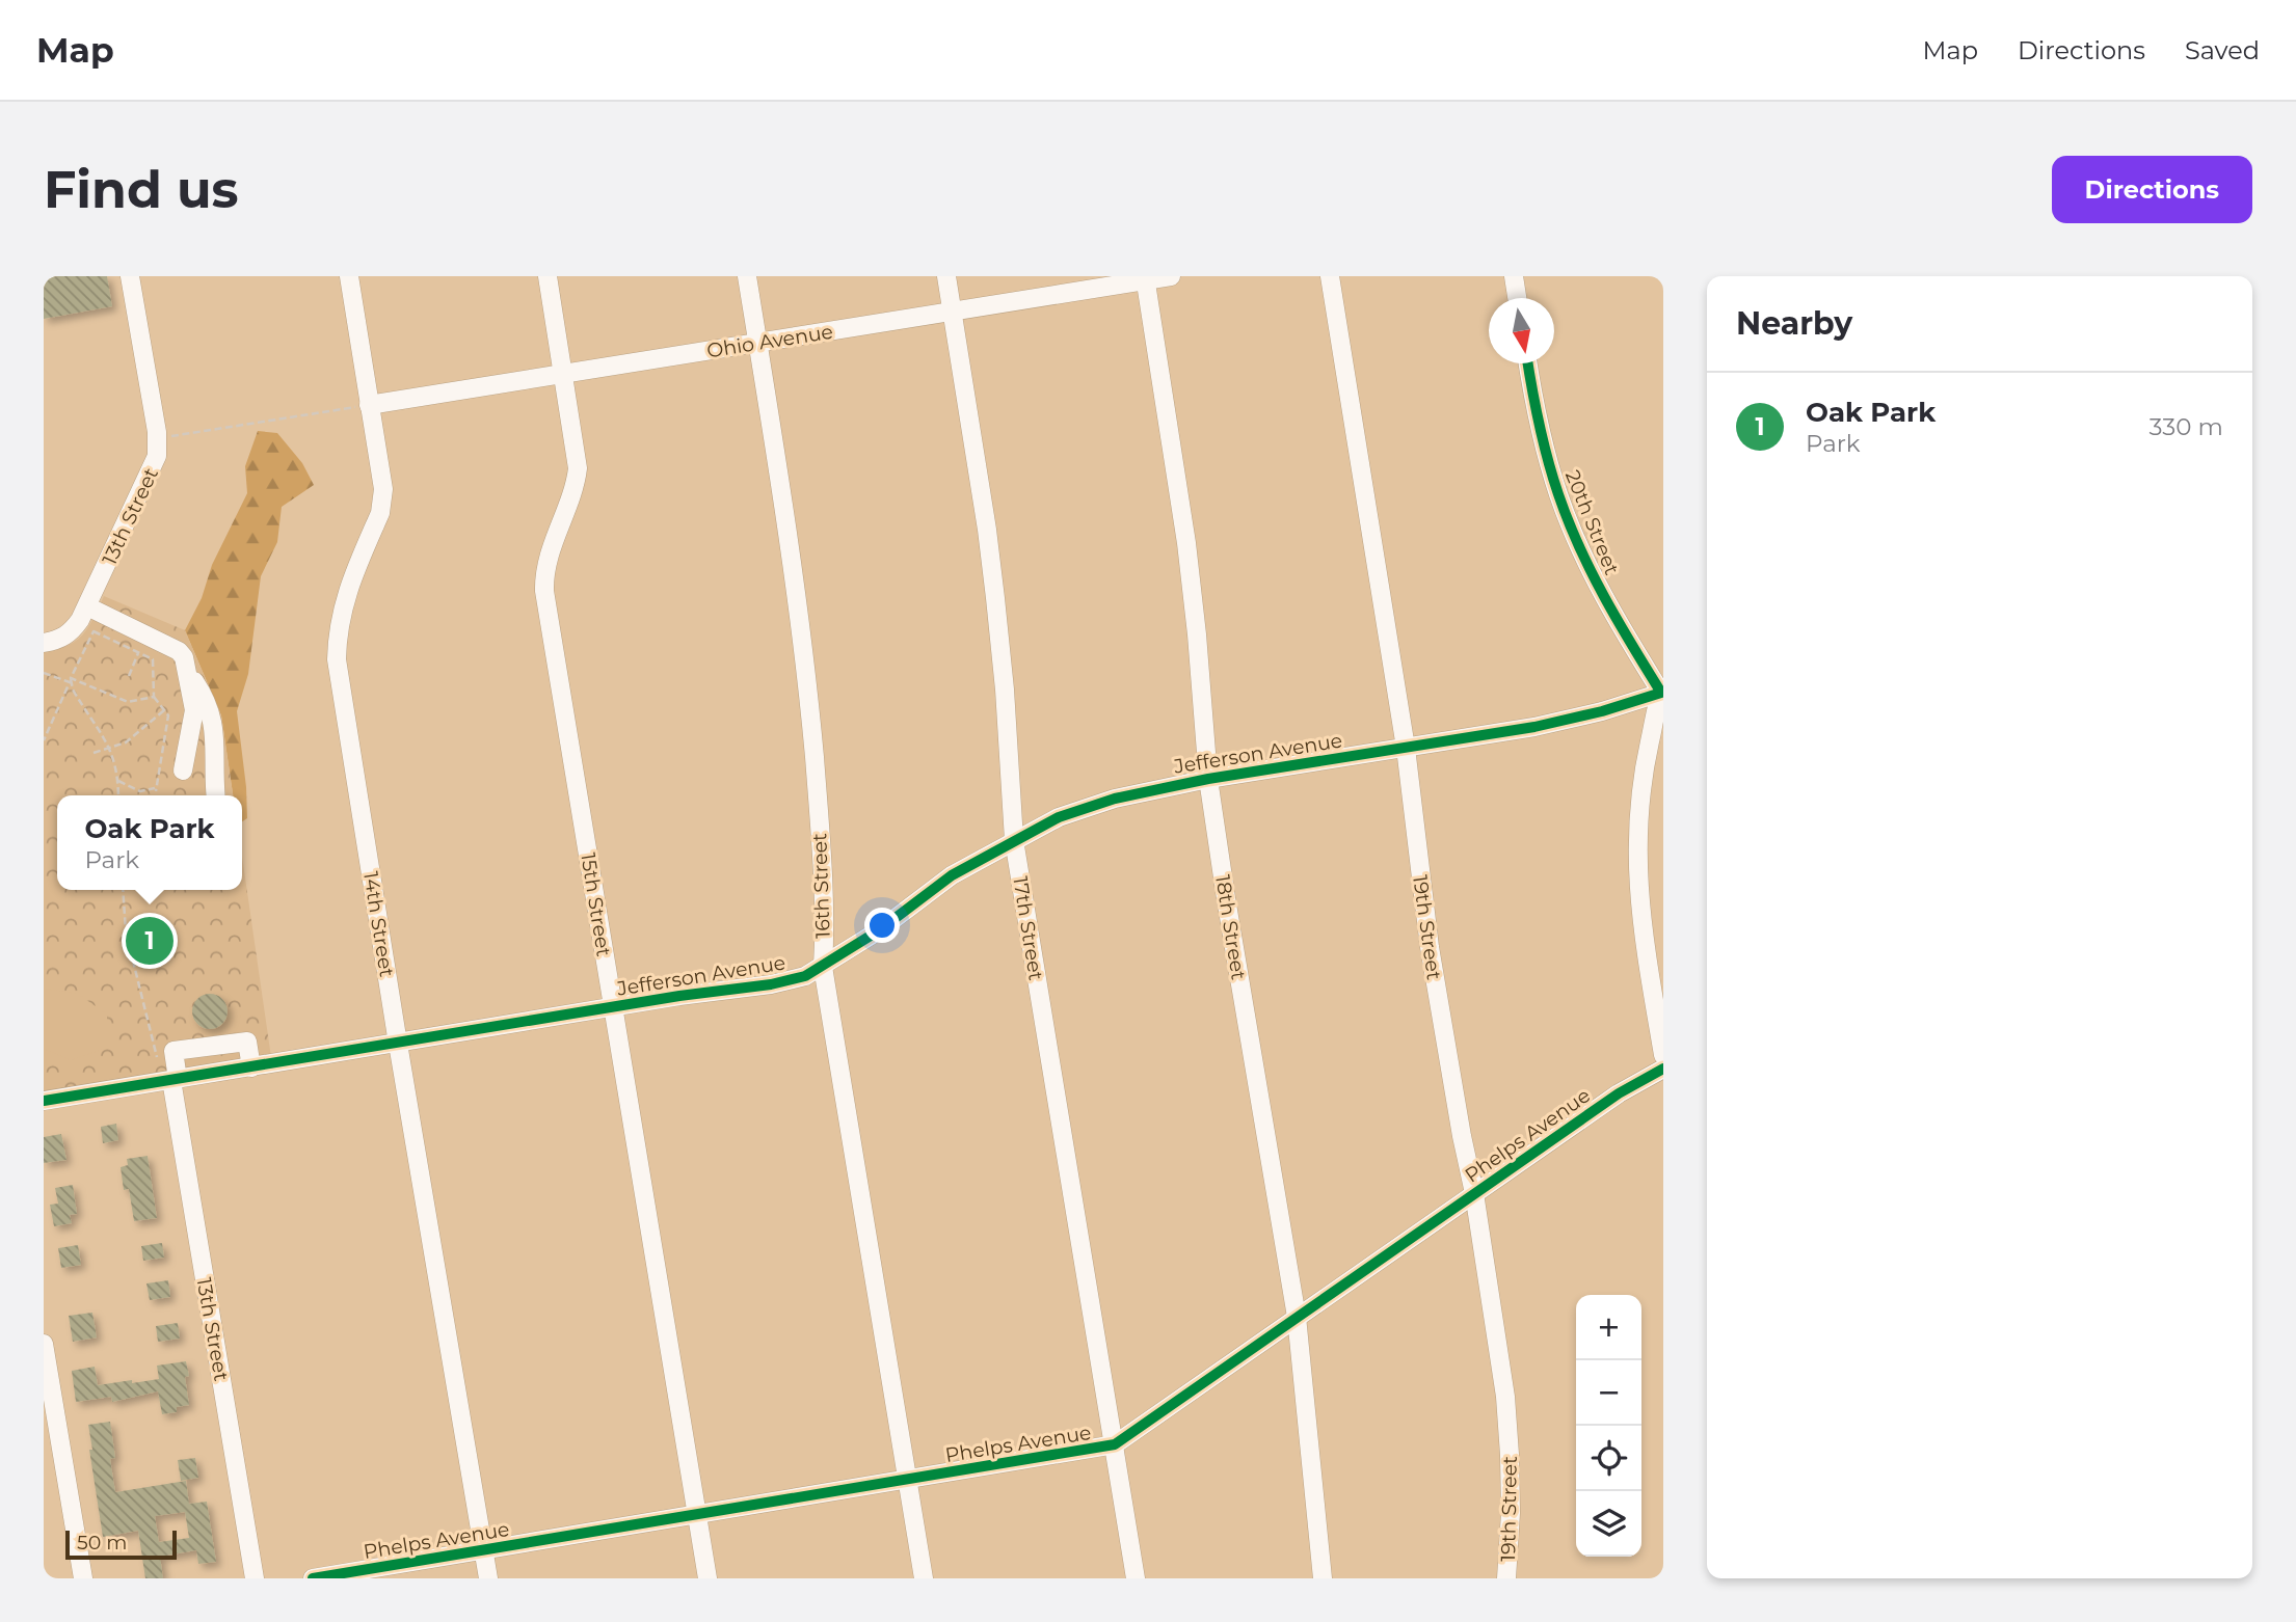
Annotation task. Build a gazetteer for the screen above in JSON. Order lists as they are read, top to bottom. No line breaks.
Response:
{"streets":{"street":["Ohio Avenue","13th Street","20th Street","Jefferson Avenue","16th Street","15th Street","14th Street","18th Street","19th Street","17th Street","Phelps Avenue"]},"crossings":[["Ohio Avenue","16th Street"],["Ohio Avenue","15th Street"],["Ohio Avenue","14th Street"],["Ohio Avenue","18th Street"],["Ohio Avenue","17th Street"],["13th Street","Jefferson Avenue"],["20th Street","Jefferson Avenue"],["Jefferson Avenue","16th Street"],["Jefferson Avenue","15th Street"],["Jefferson Avenue","14th Street"],["Jefferson Avenue","18th Street"],["Jefferson Avenue","19th Street"],["Jefferson Avenue","17th Street"],["16th Street","Phelps Avenue"],["15th Street","Phelps Avenue"],["14th Street","Phelps Avenue"],["18th Street","Phelps Avenue"],["19th Street","Phelps Avenue"],["17th Street","Phelps Avenue"]],"scale_bar":"50 m","north":"bottom","page":{"header":"Map","nav":["Map","Directions","Saved"],"buttons":"Directions","title":"Find us","heading":"Nearby","list":[{"mark":"1","name":"Oak Park","note":"Park","value":"330 m"}],"popup":["Oak Park","Park"],"pins":"1","map_buttons":["+","−"],"scale":"50 m"}}
